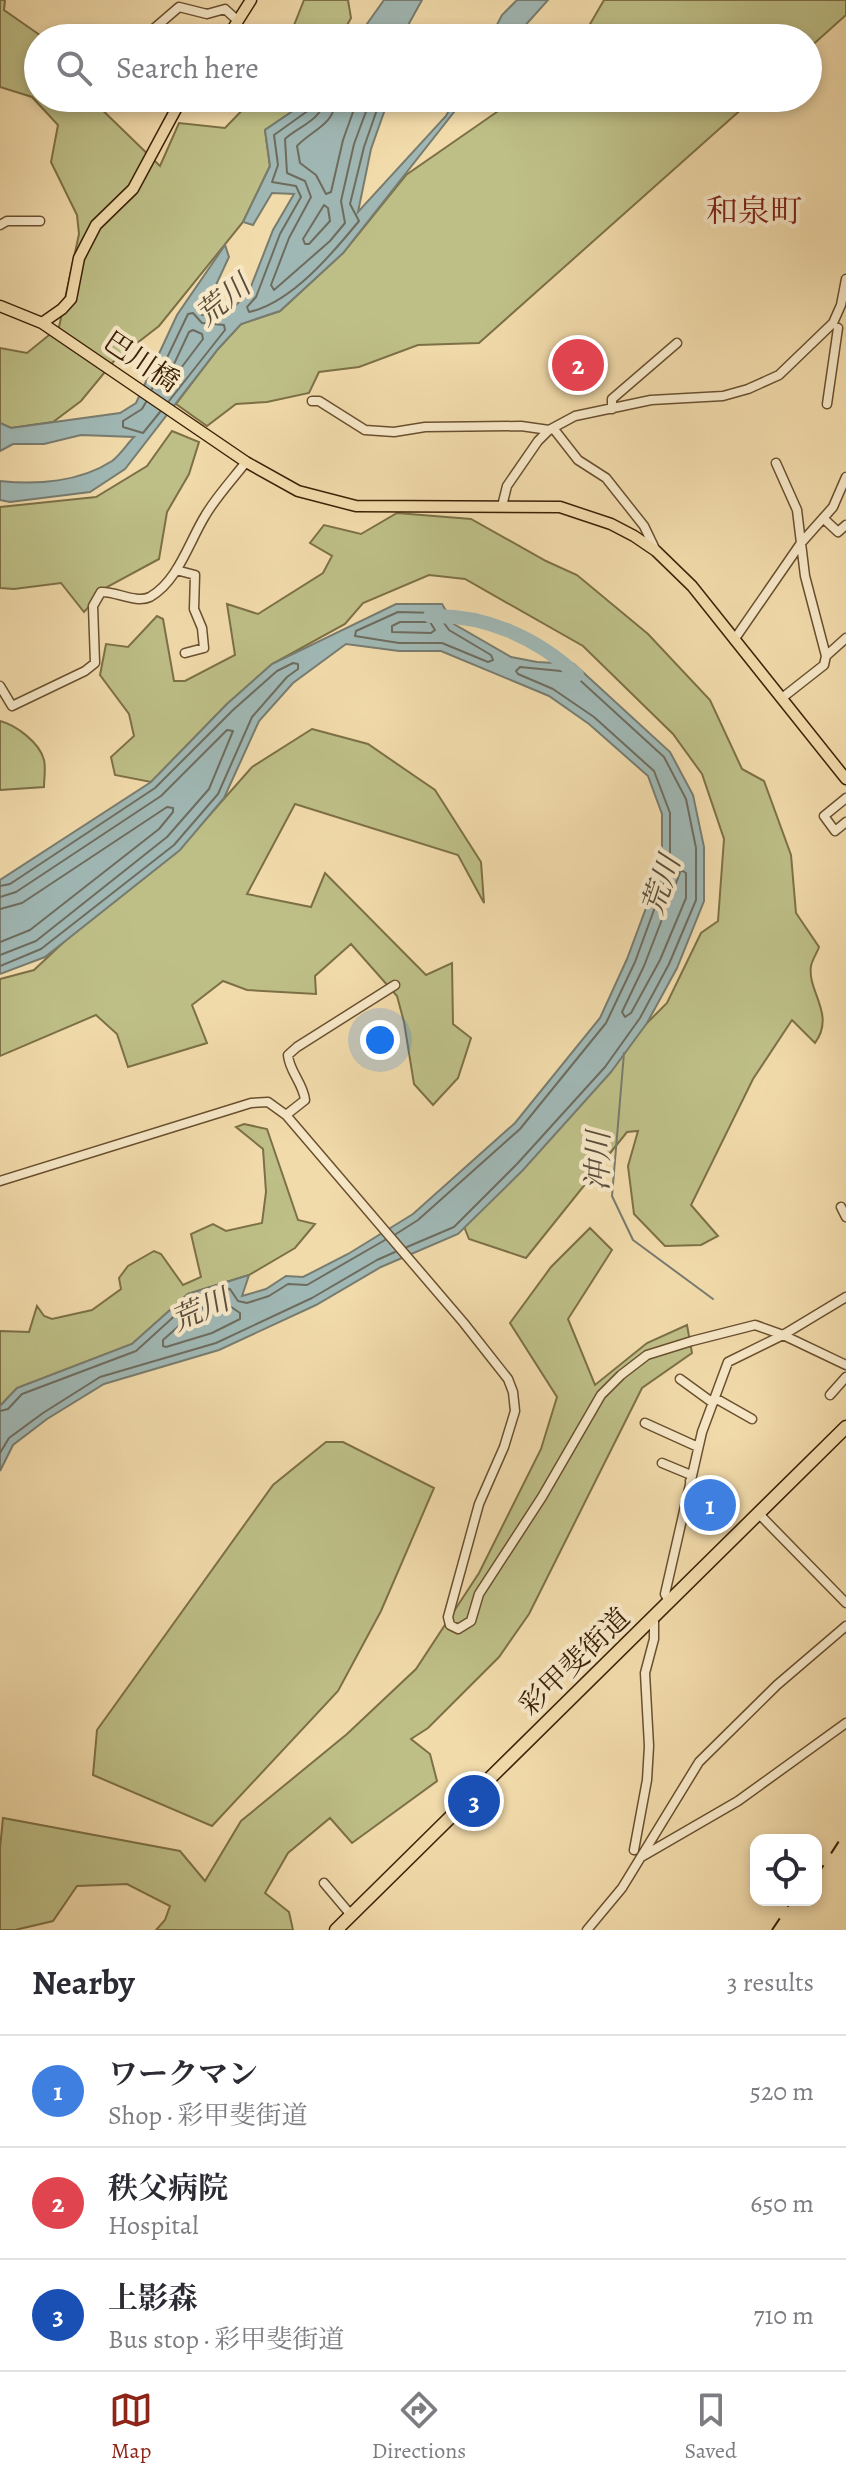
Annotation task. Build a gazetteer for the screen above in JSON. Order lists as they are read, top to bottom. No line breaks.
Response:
{"streets":{"highway":["彩甲斐街道"],"main road":["巴川橋"]},"districts":["和泉町"],"water":["荒川","沖川"],"page":{"search":"Search here","pins":["2","1","3"],"heading":["Nearby","3 results"],"list":[{"mark":"1","name":"ワークマン","note":"Shop · 彩甲斐街道","value":"520 m"},{"mark":"2","name":"秩父病院","note":"Hospital","value":"650 m"},{"mark":"3","name":"上影森","note":"Bus stop · 彩甲斐街道","value":"710 m"}],"nav":["Map","Directions","Saved"]}}
